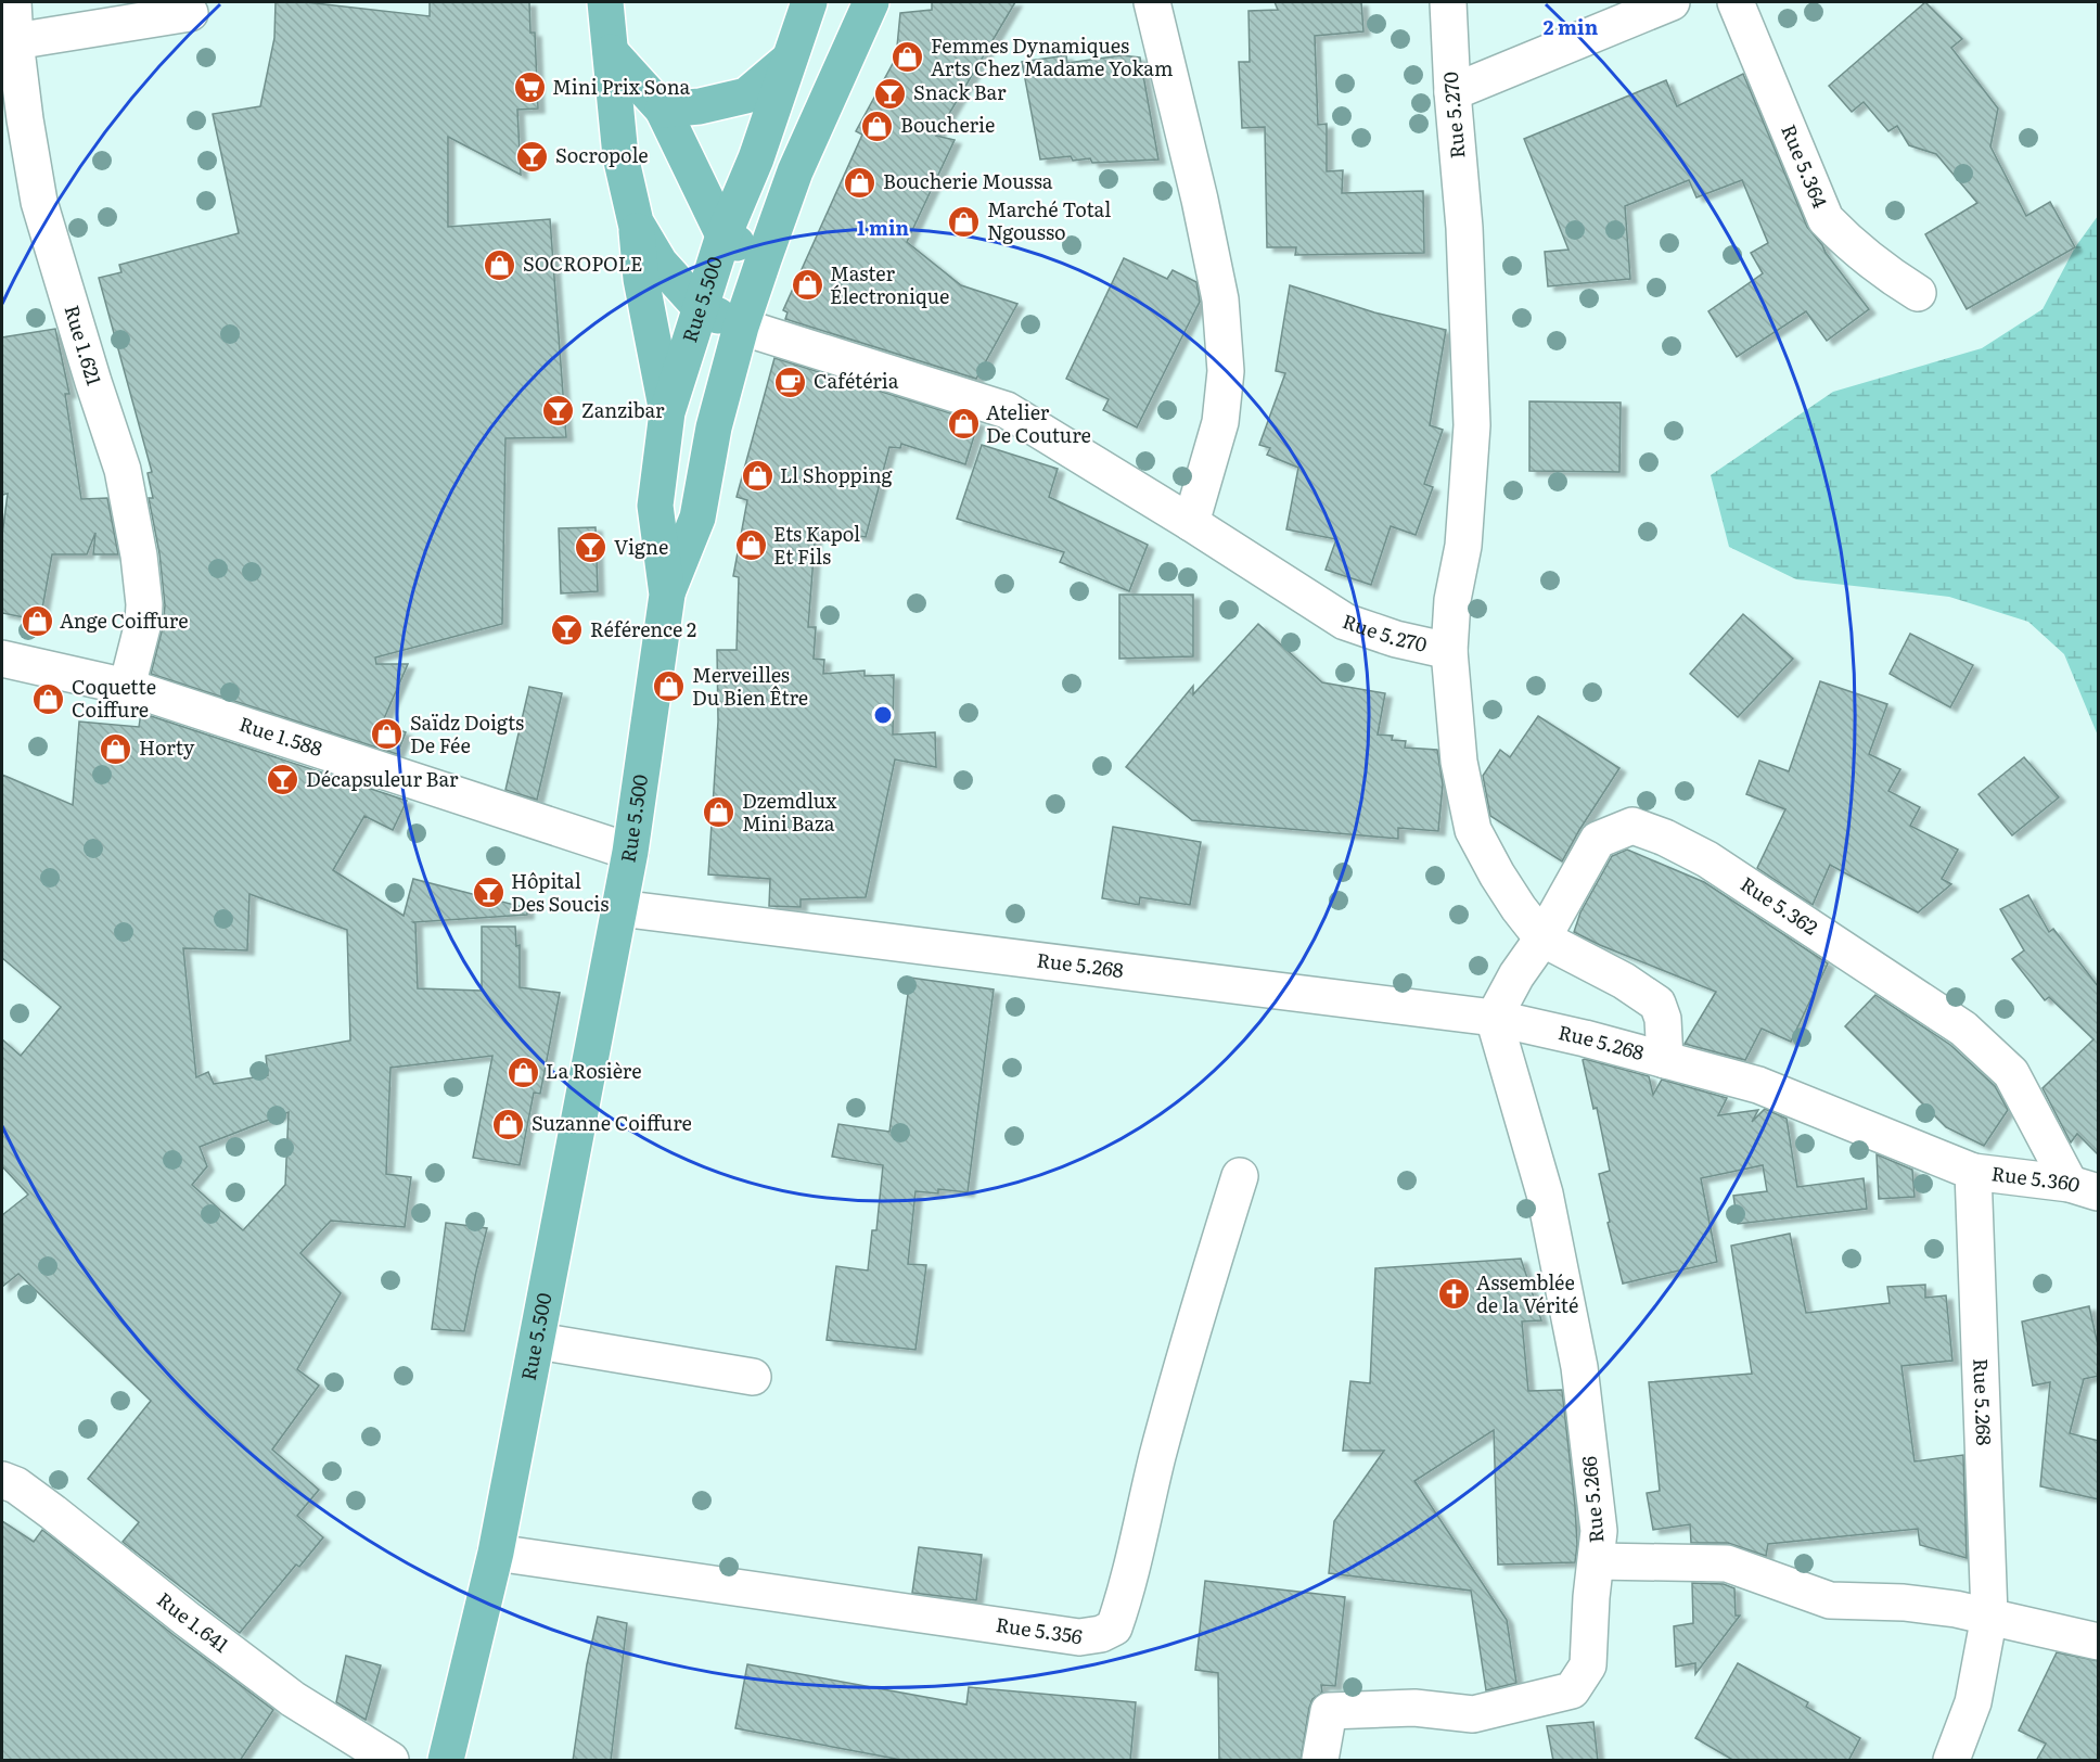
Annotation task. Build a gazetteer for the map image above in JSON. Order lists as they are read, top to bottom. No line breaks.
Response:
{"streets":{"main road":["Rue 5.500"],"street":["Rue 5.270","Rue 5.364","Rue 1.621","Rue 1.588","Rue 5.362","Rue 5.268","Rue 5.360","Rue 5.266","Rue 1.641","Rue 5.356"]},"crossings":[["Rue 5.500","Rue 1.588"],["Rue 5.500","Rue 5.268"],["Rue 5.500","Rue 5.356"],["Rue 1.621","Rue 1.588"],["Rue 5.362","Rue 5.268"],["Rue 5.362","Rue 5.360"],["Rue 5.362","Rue 5.266"],["Rue 5.268","Rue 5.360"],["Rue 5.268","Rue 5.266"]],"places":{"shop":["Femmes Dynamiques Arts Chez Madame Yokam","Boucherie","Boucherie Moussa","Marché Total Ngousso","SOCROPOLE","Master Électronique","Atelier De Couture","Ll Shopping","Ets Kapol Et Fils","Ange Coiffure","Merveilles Du Bien Être","Coquette Coiffure","Saïdz Doigts De Fée","Horty","Dzemdlux Mini Baza","La Rosière","Suzanne Coiffure"],"supermarket":["Mini Prix Sona"],"bar":["Snack Bar","Socropole","Zanzibar","Vigne","Référence 2","Décapsuleur Bar","Hôpital Des Soucis"],"cafe":["Cafétéria"],"church":["Assemblée de la Vérité"]},"rings":["2 min","1 min"]}
